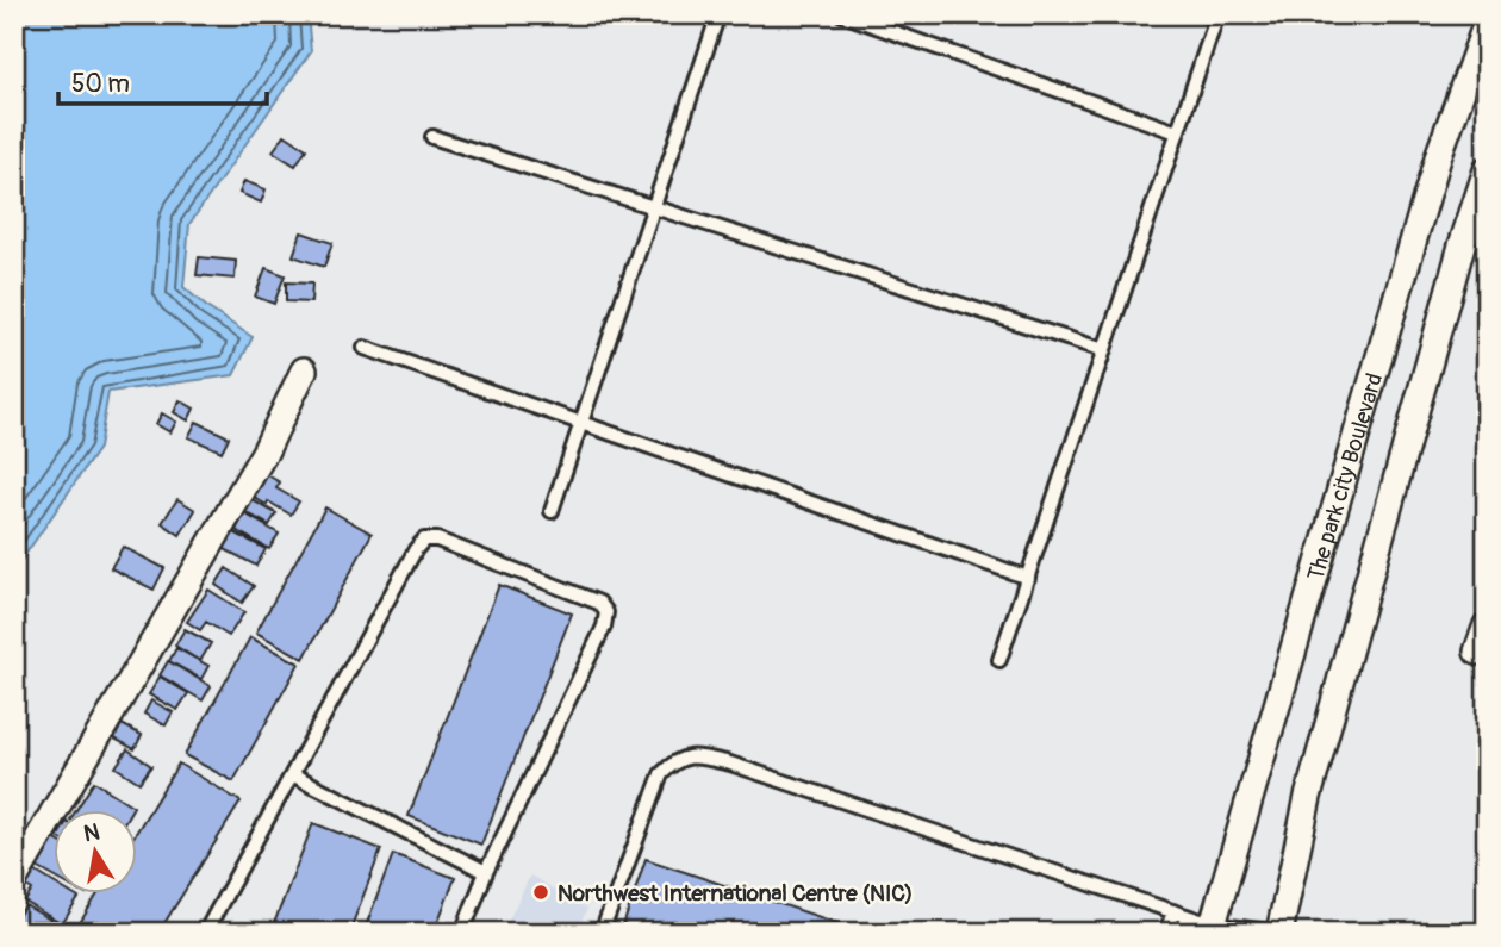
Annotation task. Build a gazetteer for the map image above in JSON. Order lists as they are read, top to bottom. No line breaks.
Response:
{"streets":{"street":["The park city Boulevard"]},"places":["Northwest International Centre (NIC)"],"scale_bar":"50 m","north":"top"}
